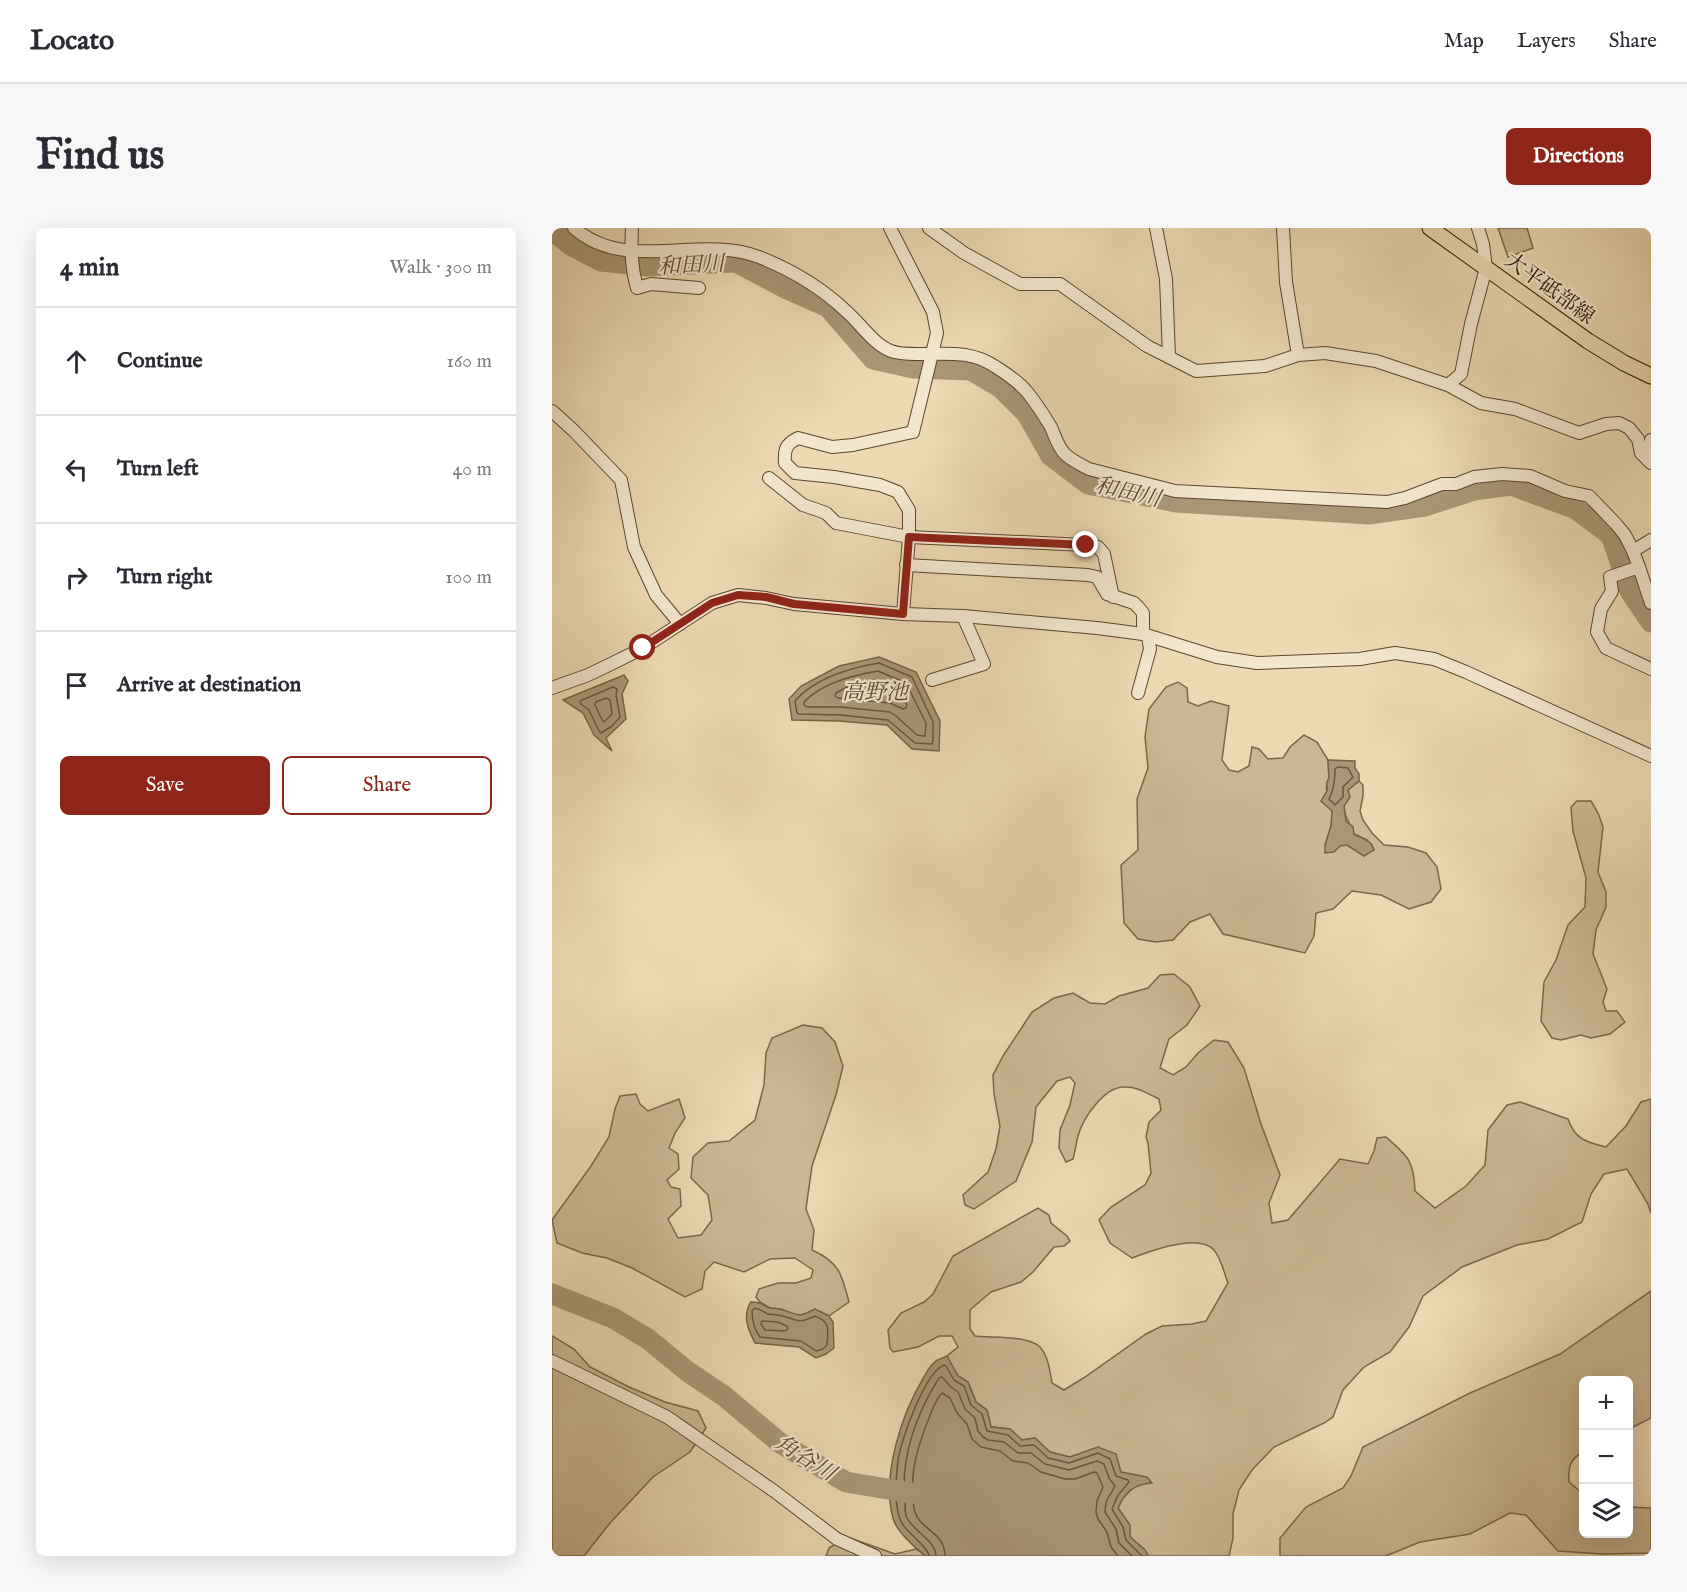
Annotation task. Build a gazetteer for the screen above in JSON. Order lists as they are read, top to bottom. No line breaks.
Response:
{"streets":{"main road":["大平砥部線"]},"water":["和田川","高野池","角谷川"],"page":{"header":"Locato","nav":["Map","Layers","Share"],"buttons":["Directions",["Save","Share"]],"title":"Find us","heading":["4 min","Walk · 300 m"],"list":[["Continue","160 m"],["Turn left","40 m"],["Turn right","100 m"],"Arrive at destination"],"map_buttons":["+","−"]}}
